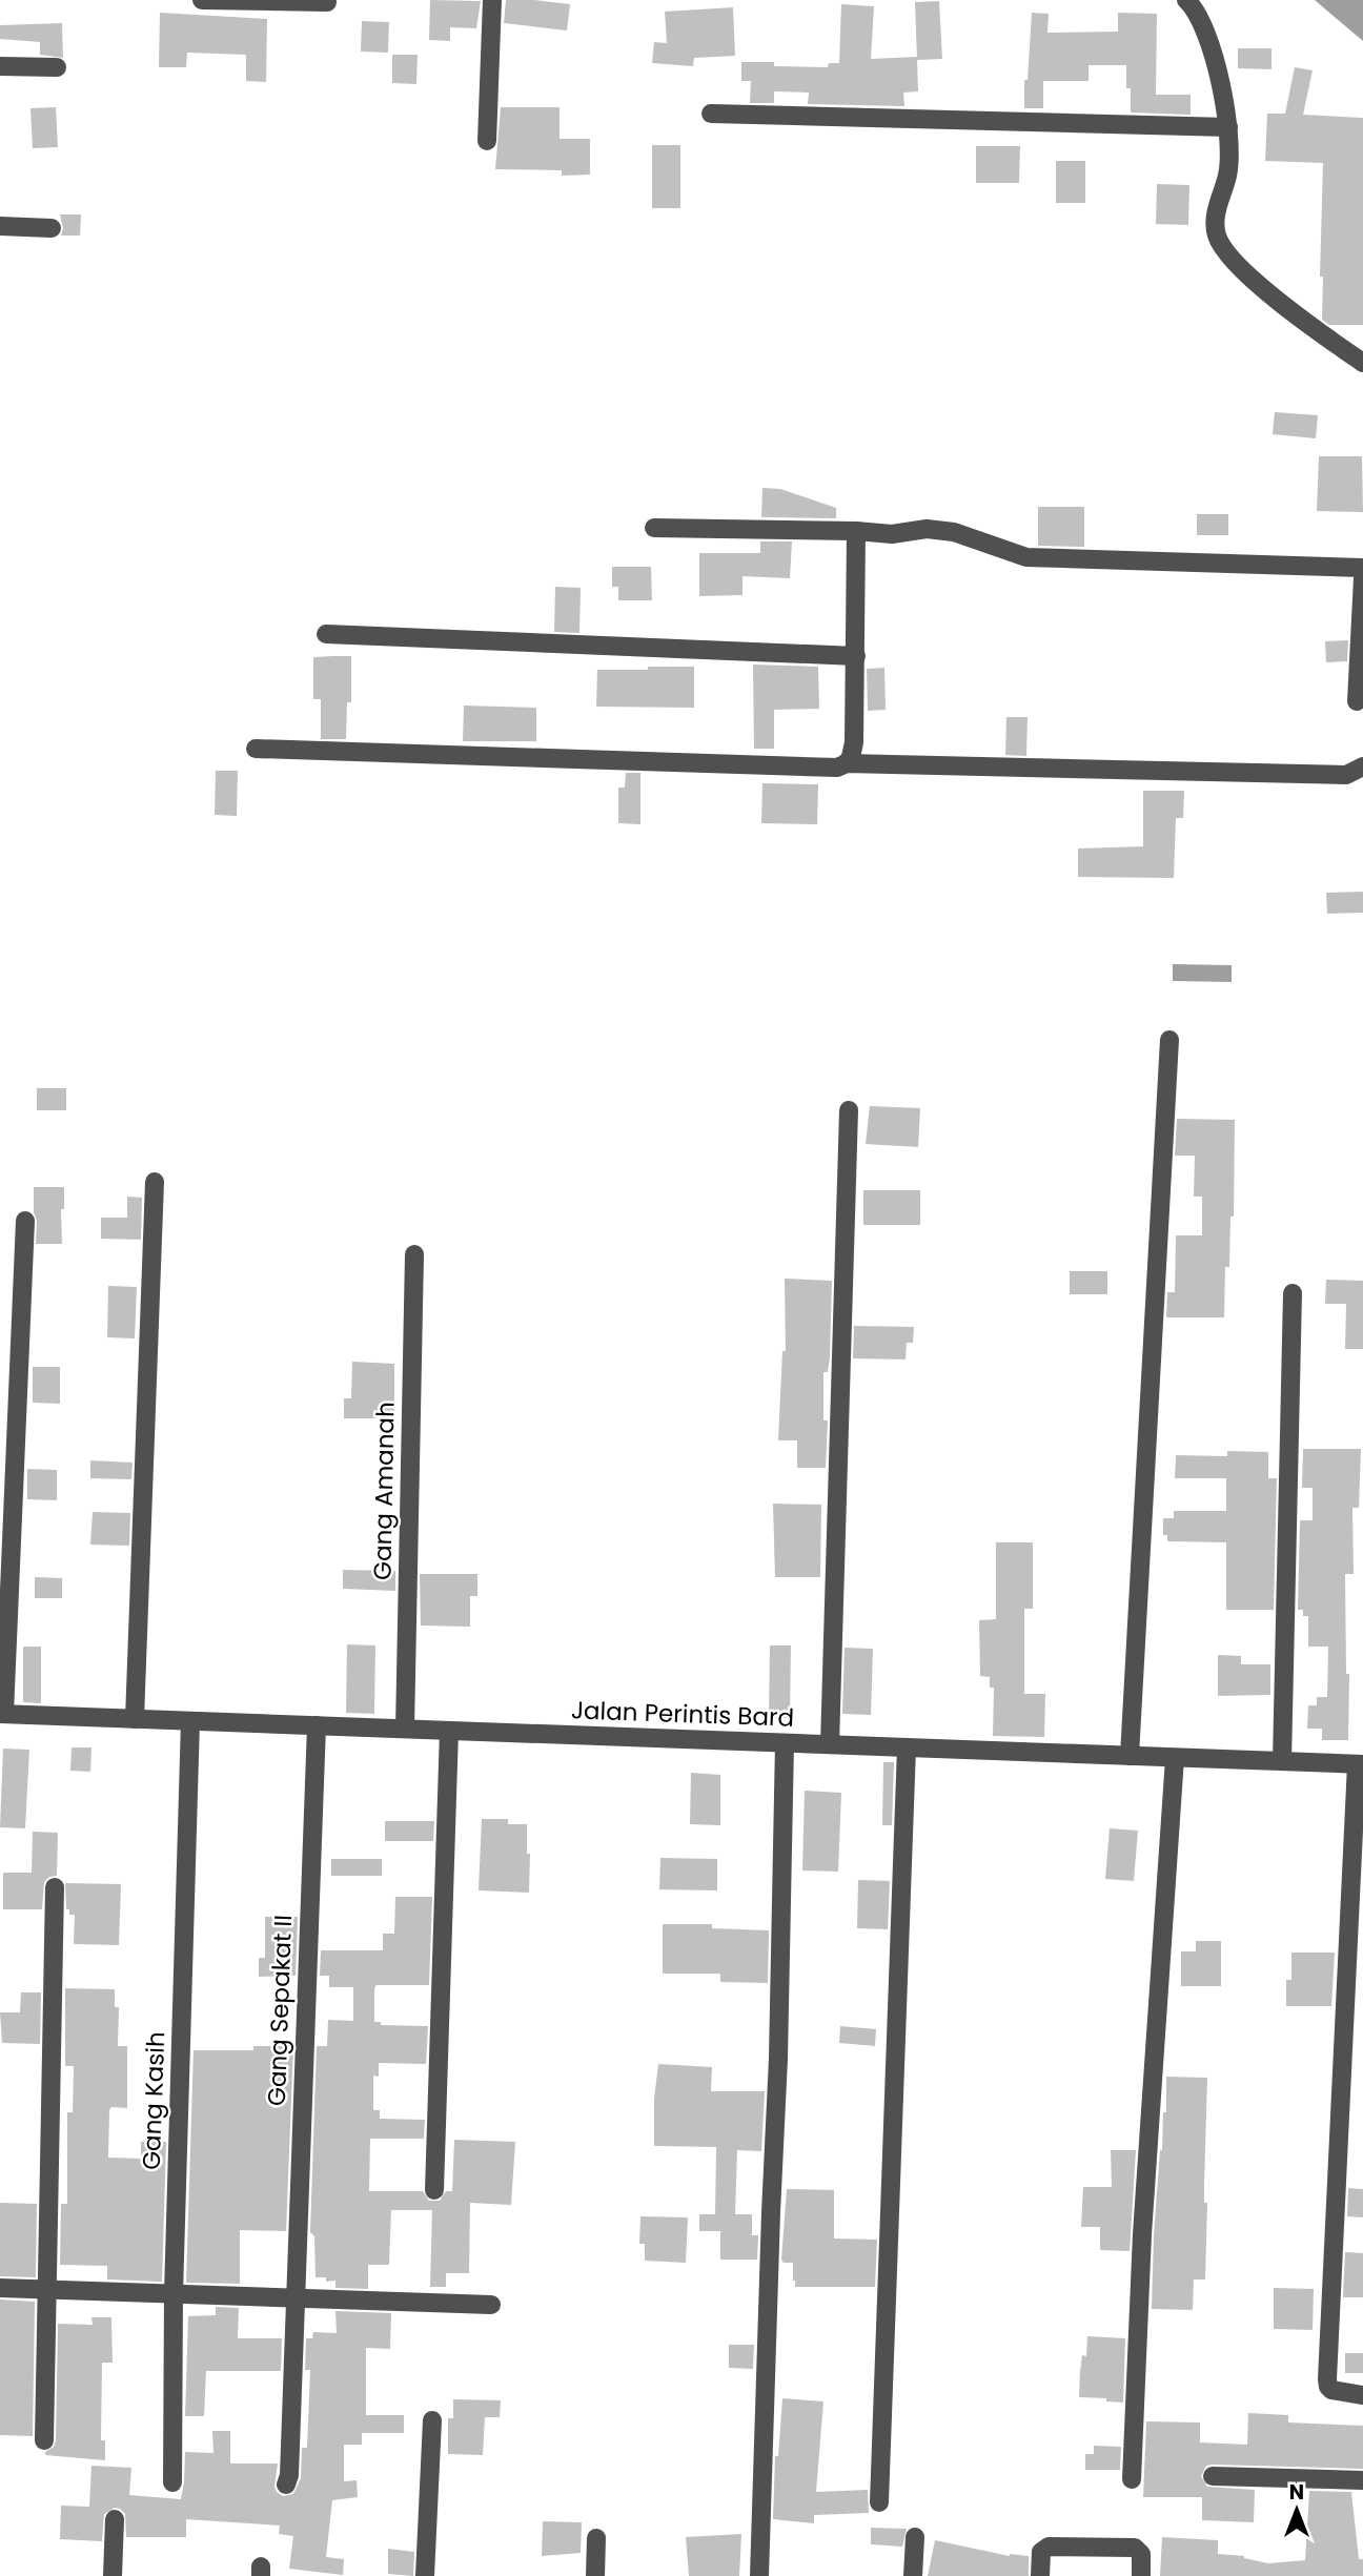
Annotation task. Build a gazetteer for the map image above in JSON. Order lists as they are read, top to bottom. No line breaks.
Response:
{"streets":{"street":["Gang Amanah","Jalan Perintis Bard","Gang Sepakat II","Gang Kasih"]},"crossings":[["Gang Amanah","Jalan Perintis Bard"],["Jalan Perintis Bard","Gang Sepakat II"],["Jalan Perintis Bard","Gang Kasih"]],"north":"top"}
